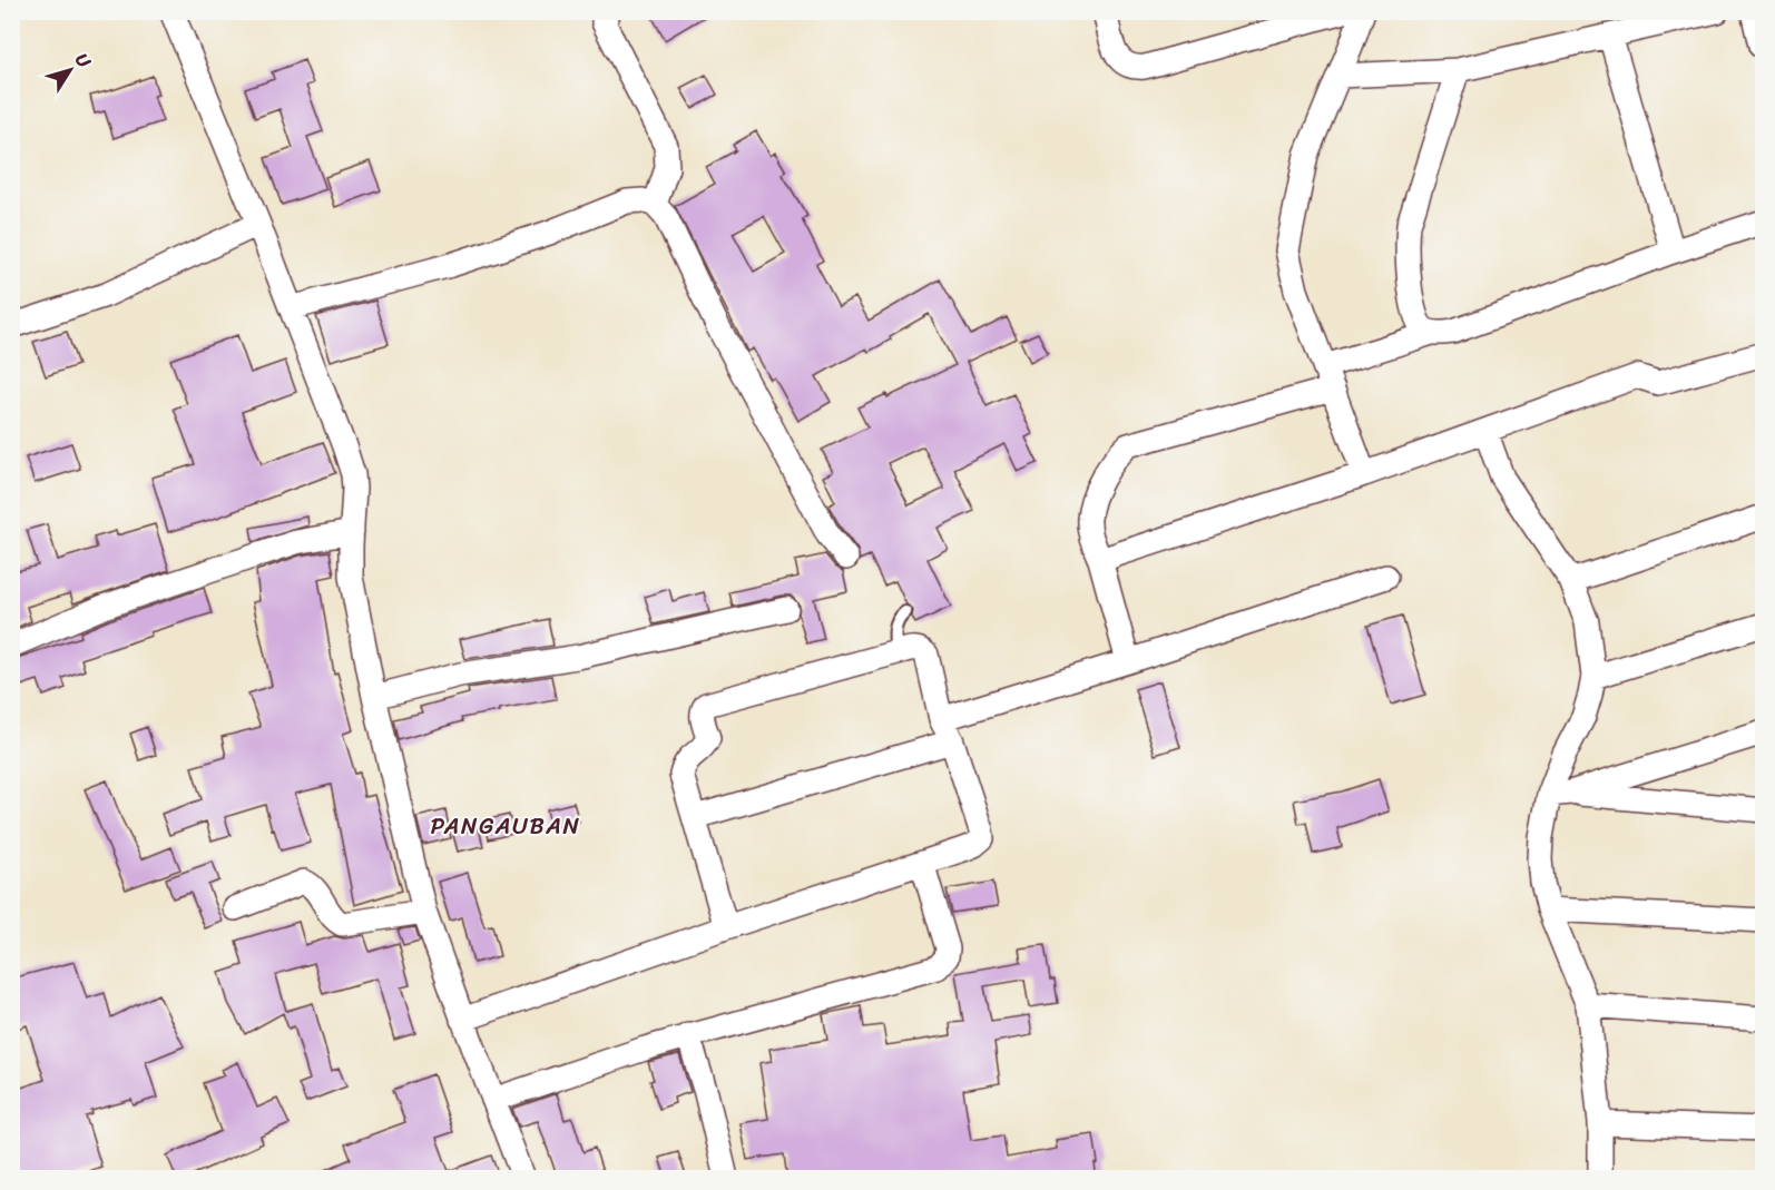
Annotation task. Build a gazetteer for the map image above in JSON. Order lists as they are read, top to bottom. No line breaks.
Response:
{"districts":["PANGAUBAN"],"north":"top right"}
